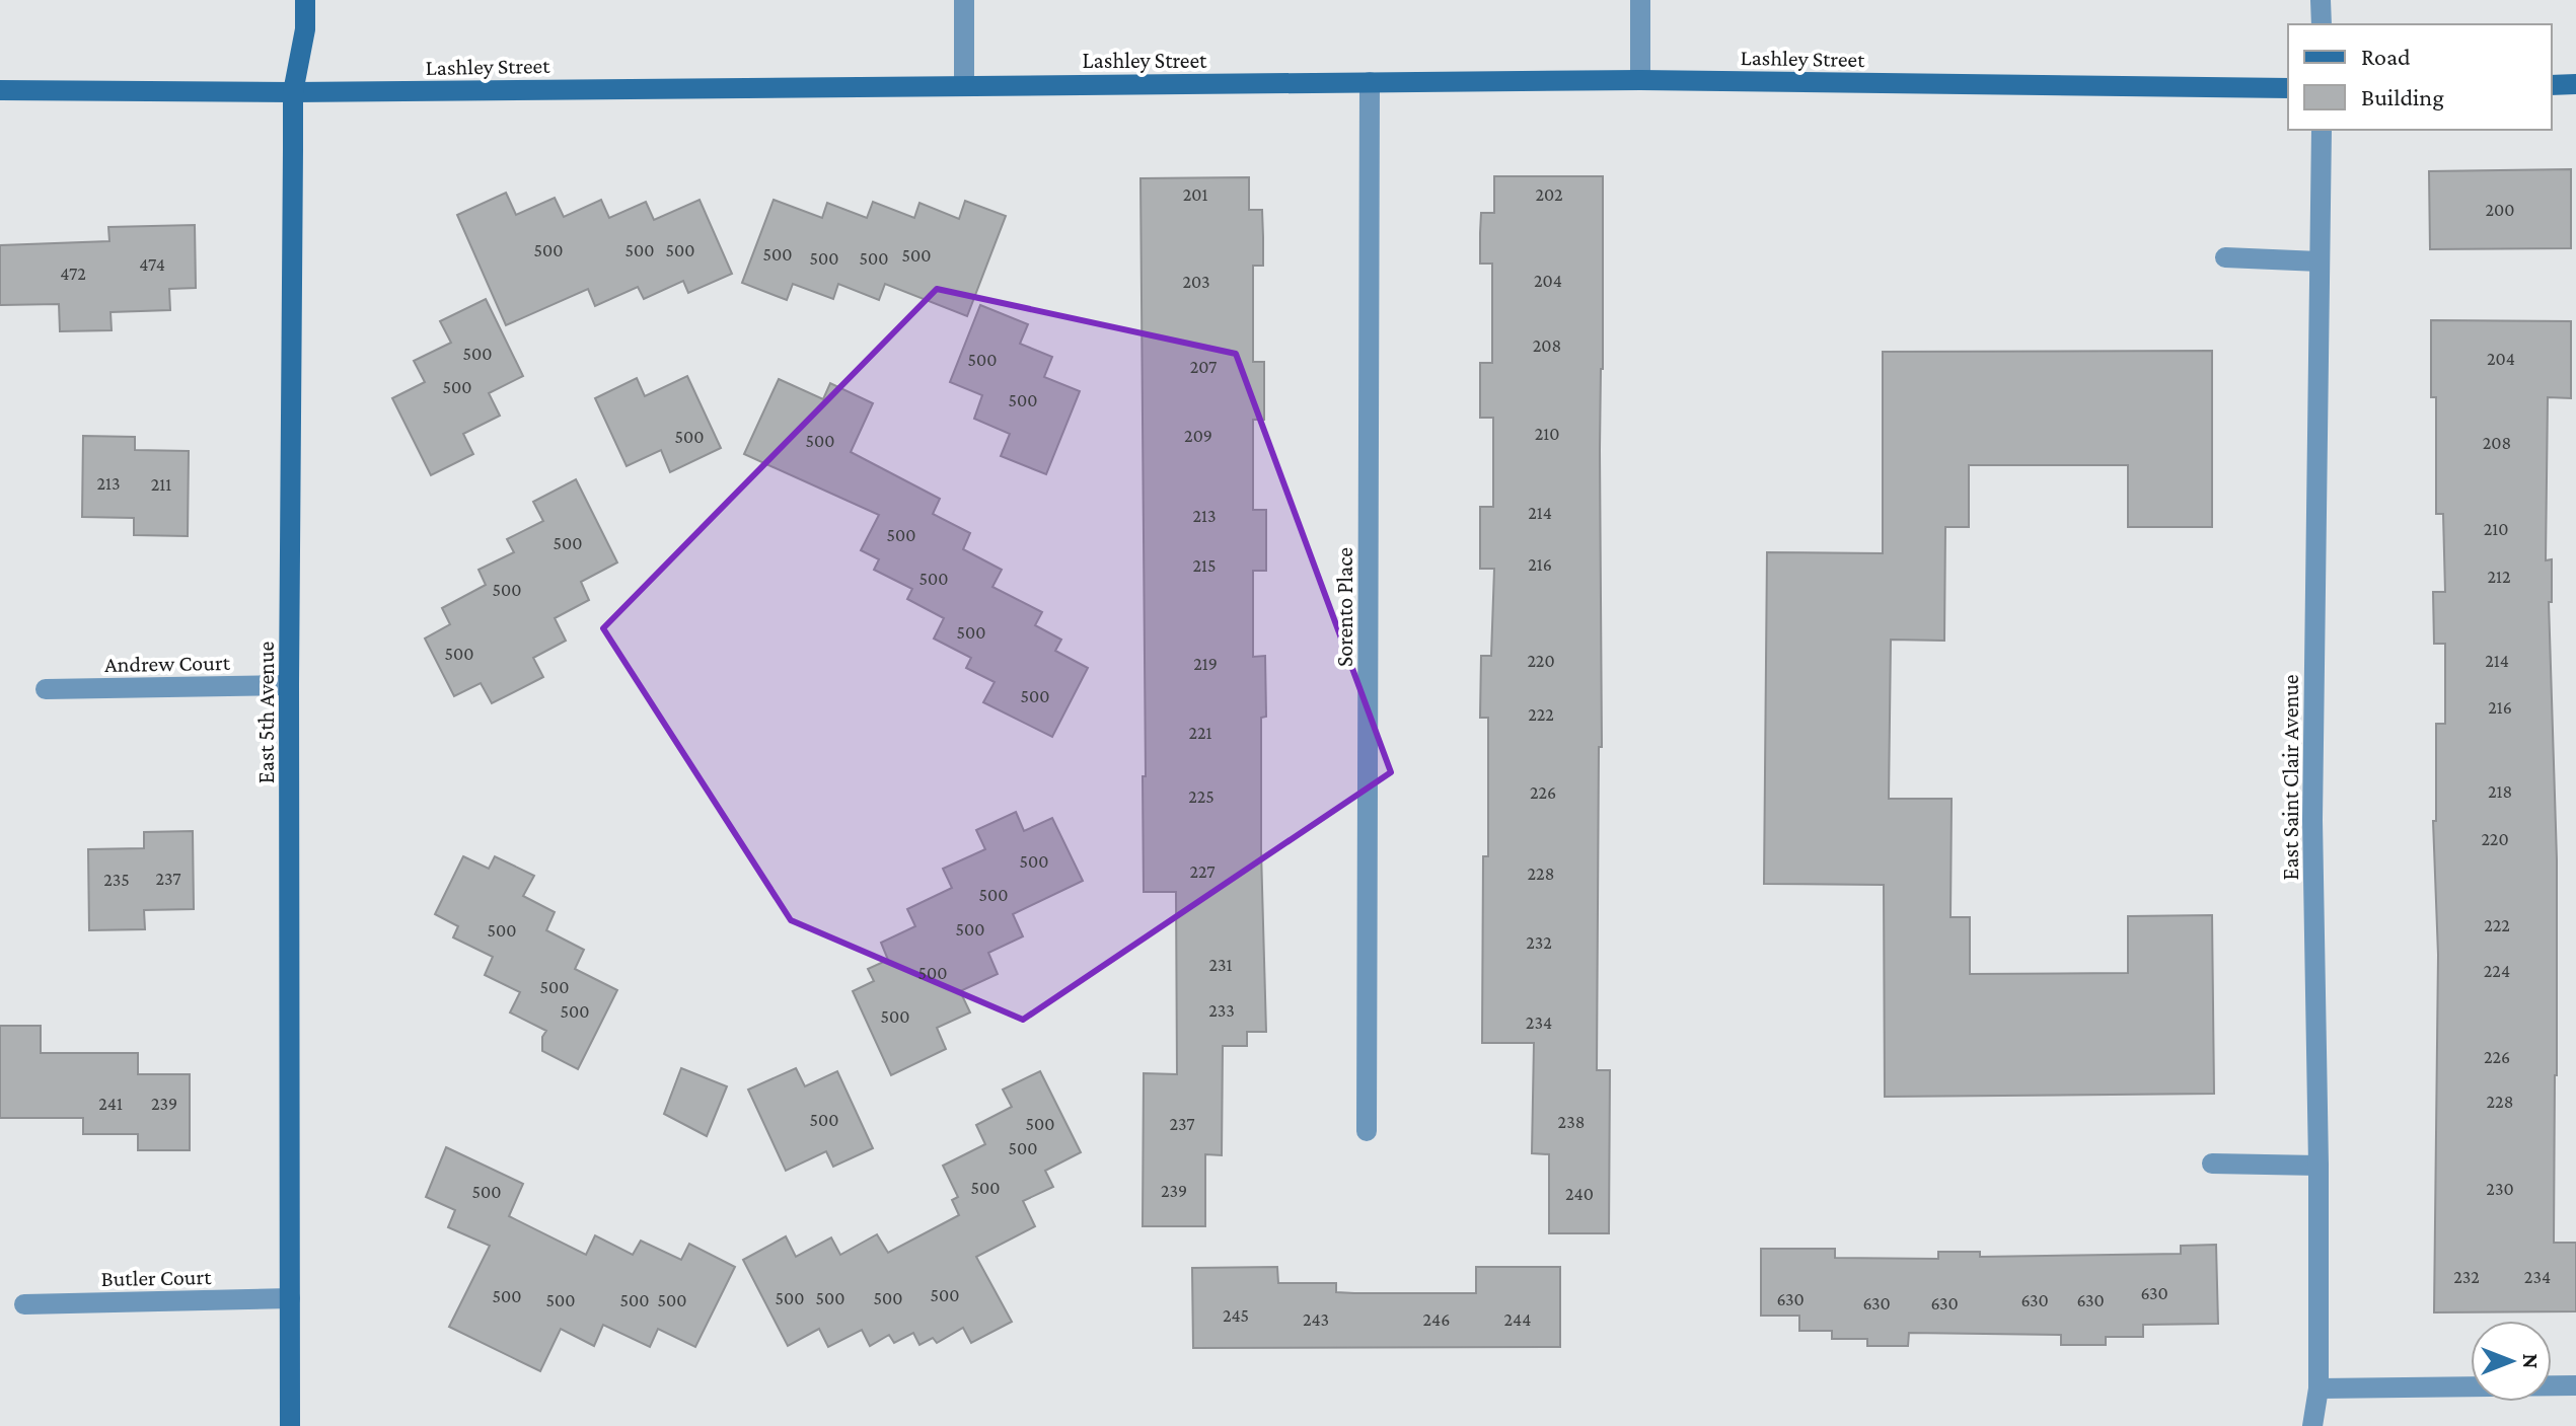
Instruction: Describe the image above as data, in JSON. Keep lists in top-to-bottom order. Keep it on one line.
{"streets":{"main road":["Lashley Street","East 5th Avenue"],"street":["Sorento Place","Andrew Court","East Saint Clair Avenue","Butler Court"]},"crossings":[["Lashley Street","Sorento Place"],["Lashley Street","East 5th Avenue"],["Andrew Court","East 5th Avenue"],["East 5th Avenue","Butler Court"]],"house_numbers":["201","202","200","500","500","500","500","500","500","500","474","472","204","203","208","500","204","500","207","500","500","210","209","500","500","208","213","211","214","213","210","500","500","216","215","212","500","500","500","500","220","214","219","500","216","222","221","218","226","225","220","500","227","228","237","235","500","222","500","500","232","231","224","500","500","233","500","500","234","226","228","241","239","500","238","500","237","500","500","230","239","500","240","232","234","630","500","500","500","500","500","630","500","500","500","630","630","630","630","245","243","246","244"],"legend":["Road","Building"],"north":"right"}
